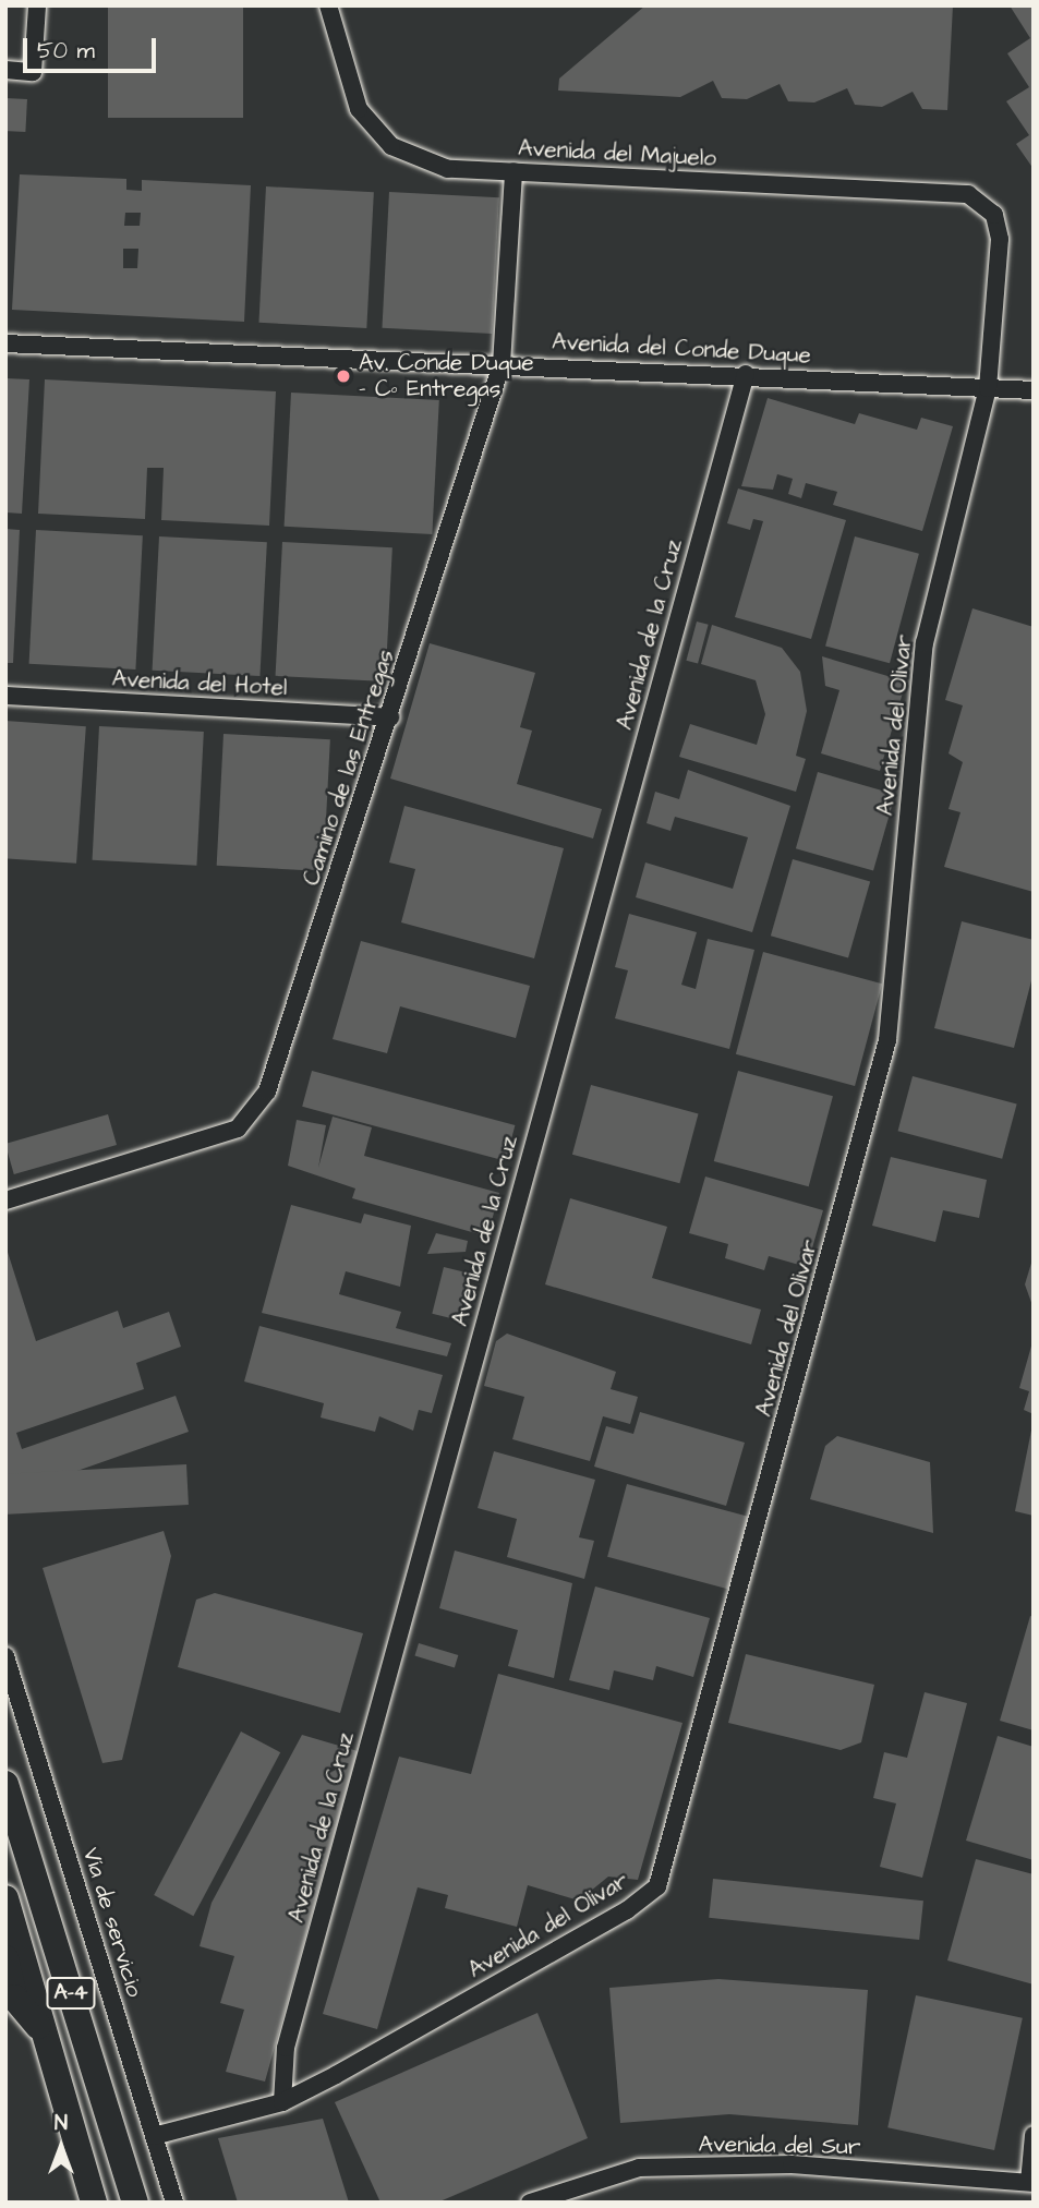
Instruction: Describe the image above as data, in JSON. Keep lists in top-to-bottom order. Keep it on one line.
{"streets":{"highway":["A-4"],"street":["Avenida del Majuelo","Avenida del Conde Duque","Avenida de la Cruz","Avenida del Hotel","Avenida del Olivar","Camino de las Entregas","Vía de servicio","Avenida del Sur"]},"crossings":[["Avenida del Majuelo","Avenida del Olivar"],["Avenida del Majuelo","Camino de las Entregas"],["Avenida del Conde Duque","Avenida de la Cruz"],["Avenida del Conde Duque","Avenida del Olivar"],["Avenida del Conde Duque","Camino de las Entregas"],["Avenida de la Cruz","Avenida del Olivar"],["Avenida del Hotel","Camino de las Entregas"],["Avenida del Olivar","Vía de servicio"]],"places":["Av. Conde Duque - Cº Entregas"],"scale_bar":"50 m","north":"top"}
